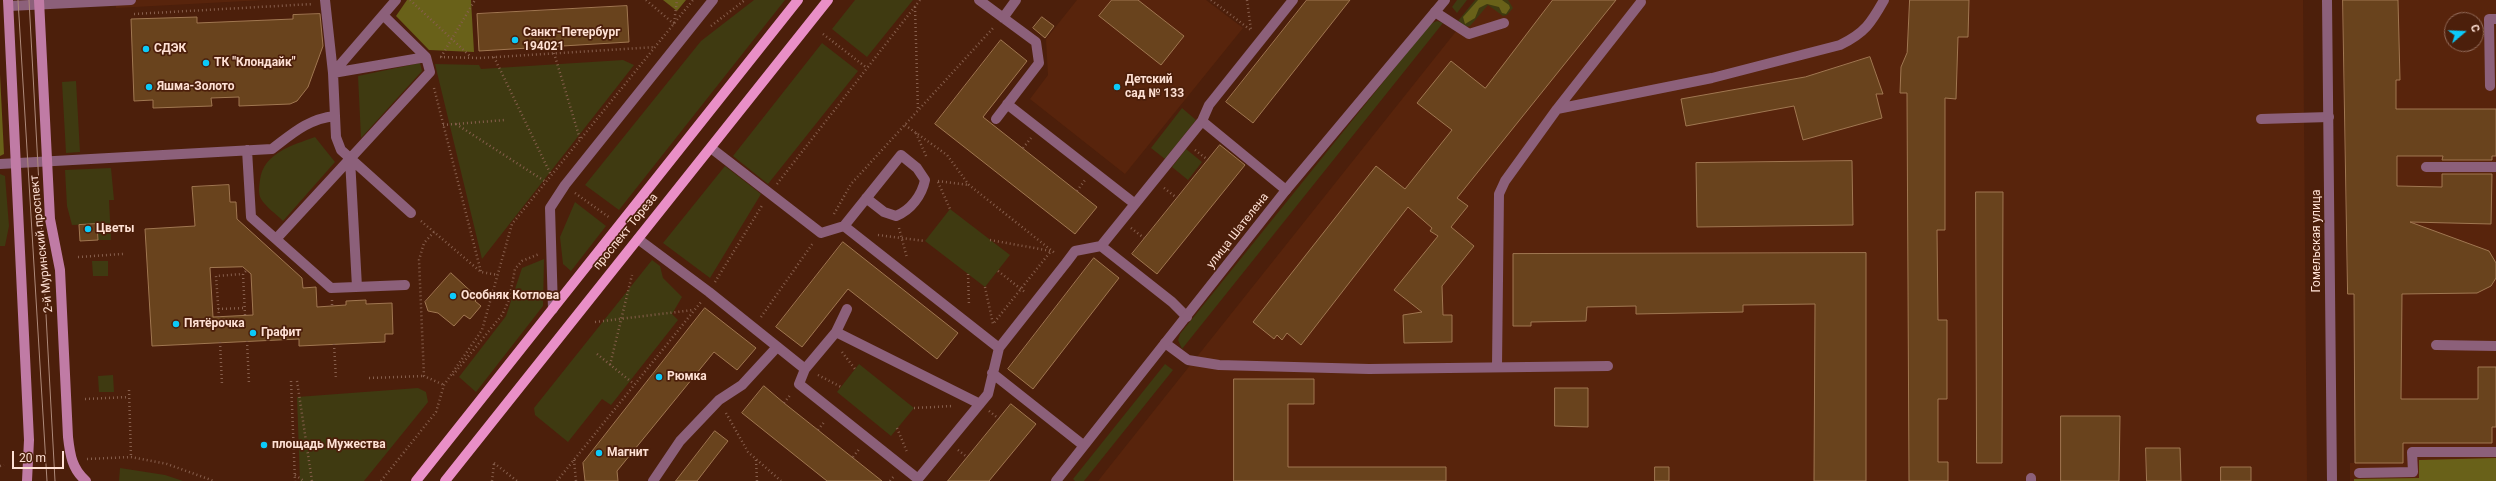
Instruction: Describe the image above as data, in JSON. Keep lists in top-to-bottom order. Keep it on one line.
{"streets":{"main road":["проспект Тореза","2-й Муринский проспект"],"street":["улица Шателена","Гомельская улица"]},"places":["Санкт-Петербург 194021","СДЭК","ТК \"Клондайк\"","Яшма-Золото","Детский сад № 133","Цветы","Особняк Котлова","Пятёрочка","Графит","Рюмка","площадь Мужества","Магнит"],"scale_bar":"20 m","north":"right"}
